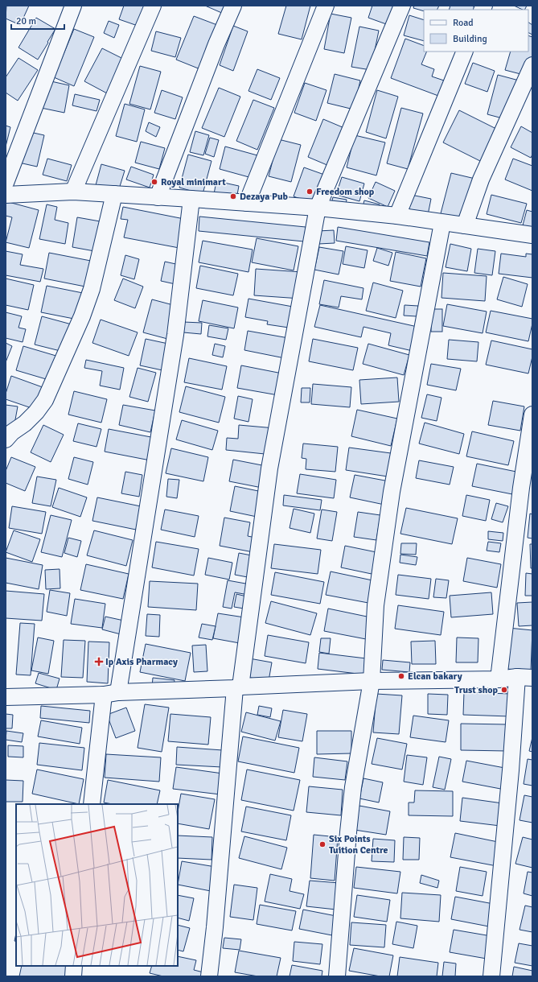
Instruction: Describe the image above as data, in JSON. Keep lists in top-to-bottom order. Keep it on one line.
{"places":{"other":["Royal minimart","Freedom shop","Dezaya Pub","Elcan bakary","Trust shop","Six Points Tuition Centre"],"health":["Ip Axis Pharmacy"]},"legend":["Road","Building"],"scale_bar":"20 m"}
